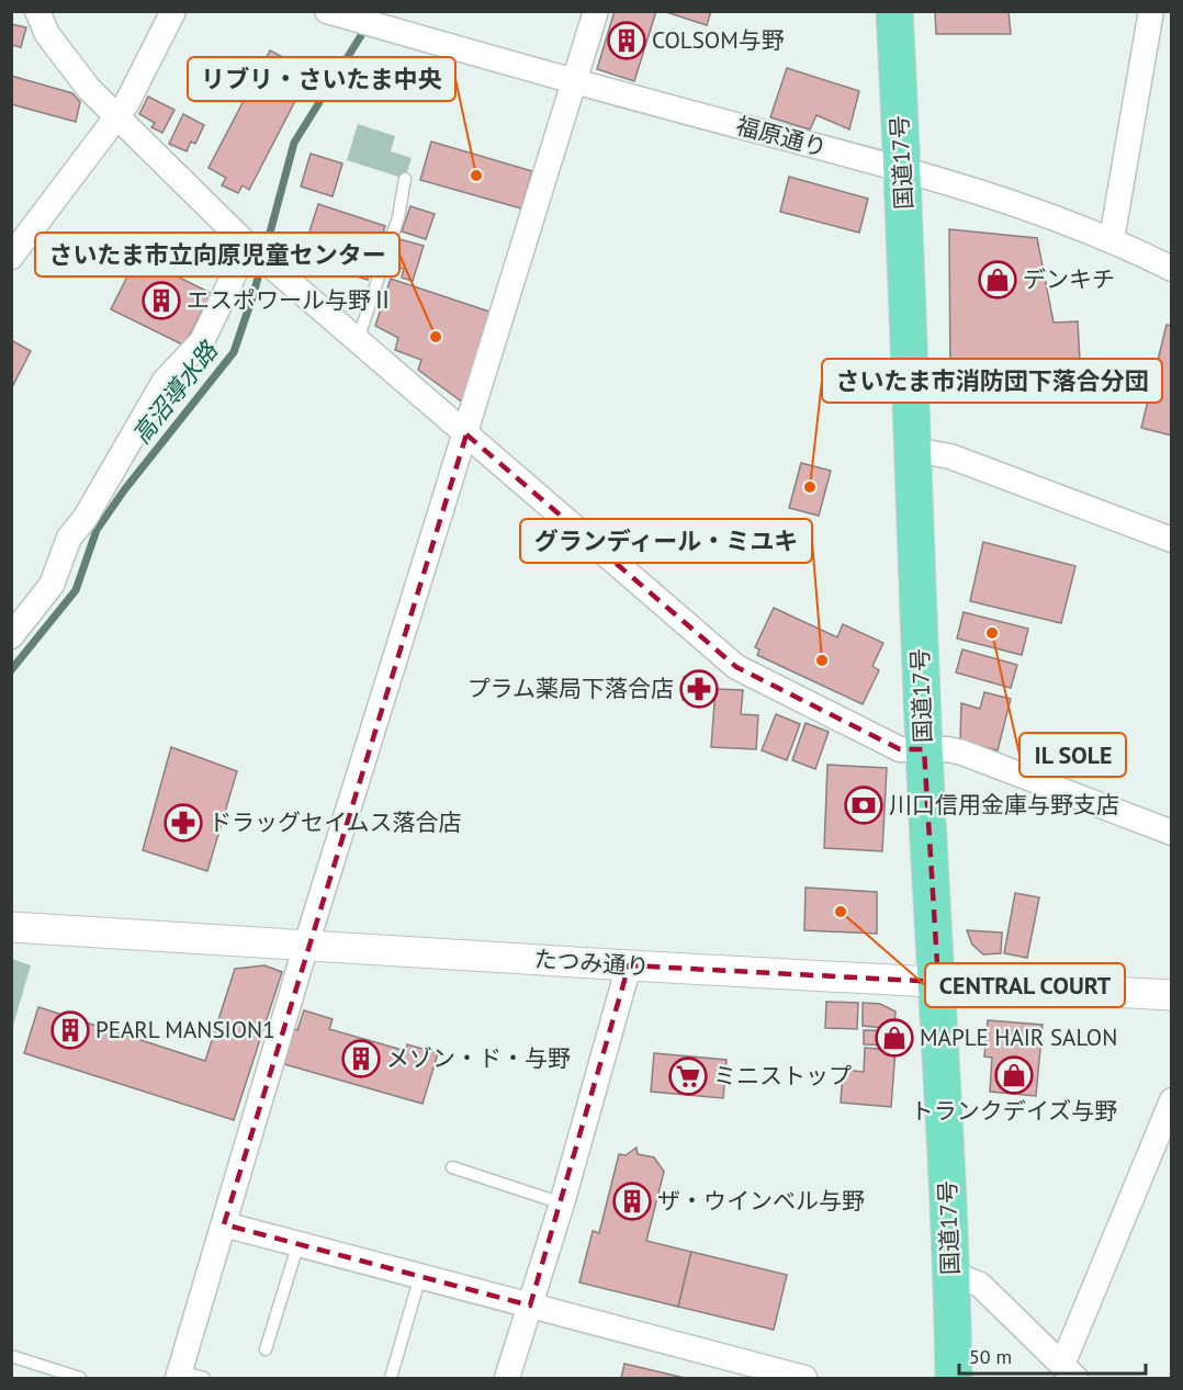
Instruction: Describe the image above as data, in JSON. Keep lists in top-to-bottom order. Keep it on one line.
{"streets":{"highway":["国道17号"],"street":["福原通り","たつみ通り"]},"crossings":[["福原通り","国道17号"],["国道17号","たつみ通り"]],"water":["高沼導水路"],"places":{"building":["COLSOM与野","エスポワール与野Ⅱ","PEARL MANSION1","メゾン・ド・与野","ザ・ウインベル与野"],"other":["リブリ・さいたま中央","さいたま市立向原児童センター","さいたま市消防団下落合分団","IL SOLE","グランディール・ミユキ","CENTRAL COURT"],"shop":["デンキチ","MAPLE HAIR SALON","トランクデイズ与野"],"pharmacy":["プラム薬局下落合店","ドラッグセイムス落合店"],"bank":["川口信用金庫与野支店"],"supermarket":["ミニストップ"]},"scale_bar":"50 m"}
